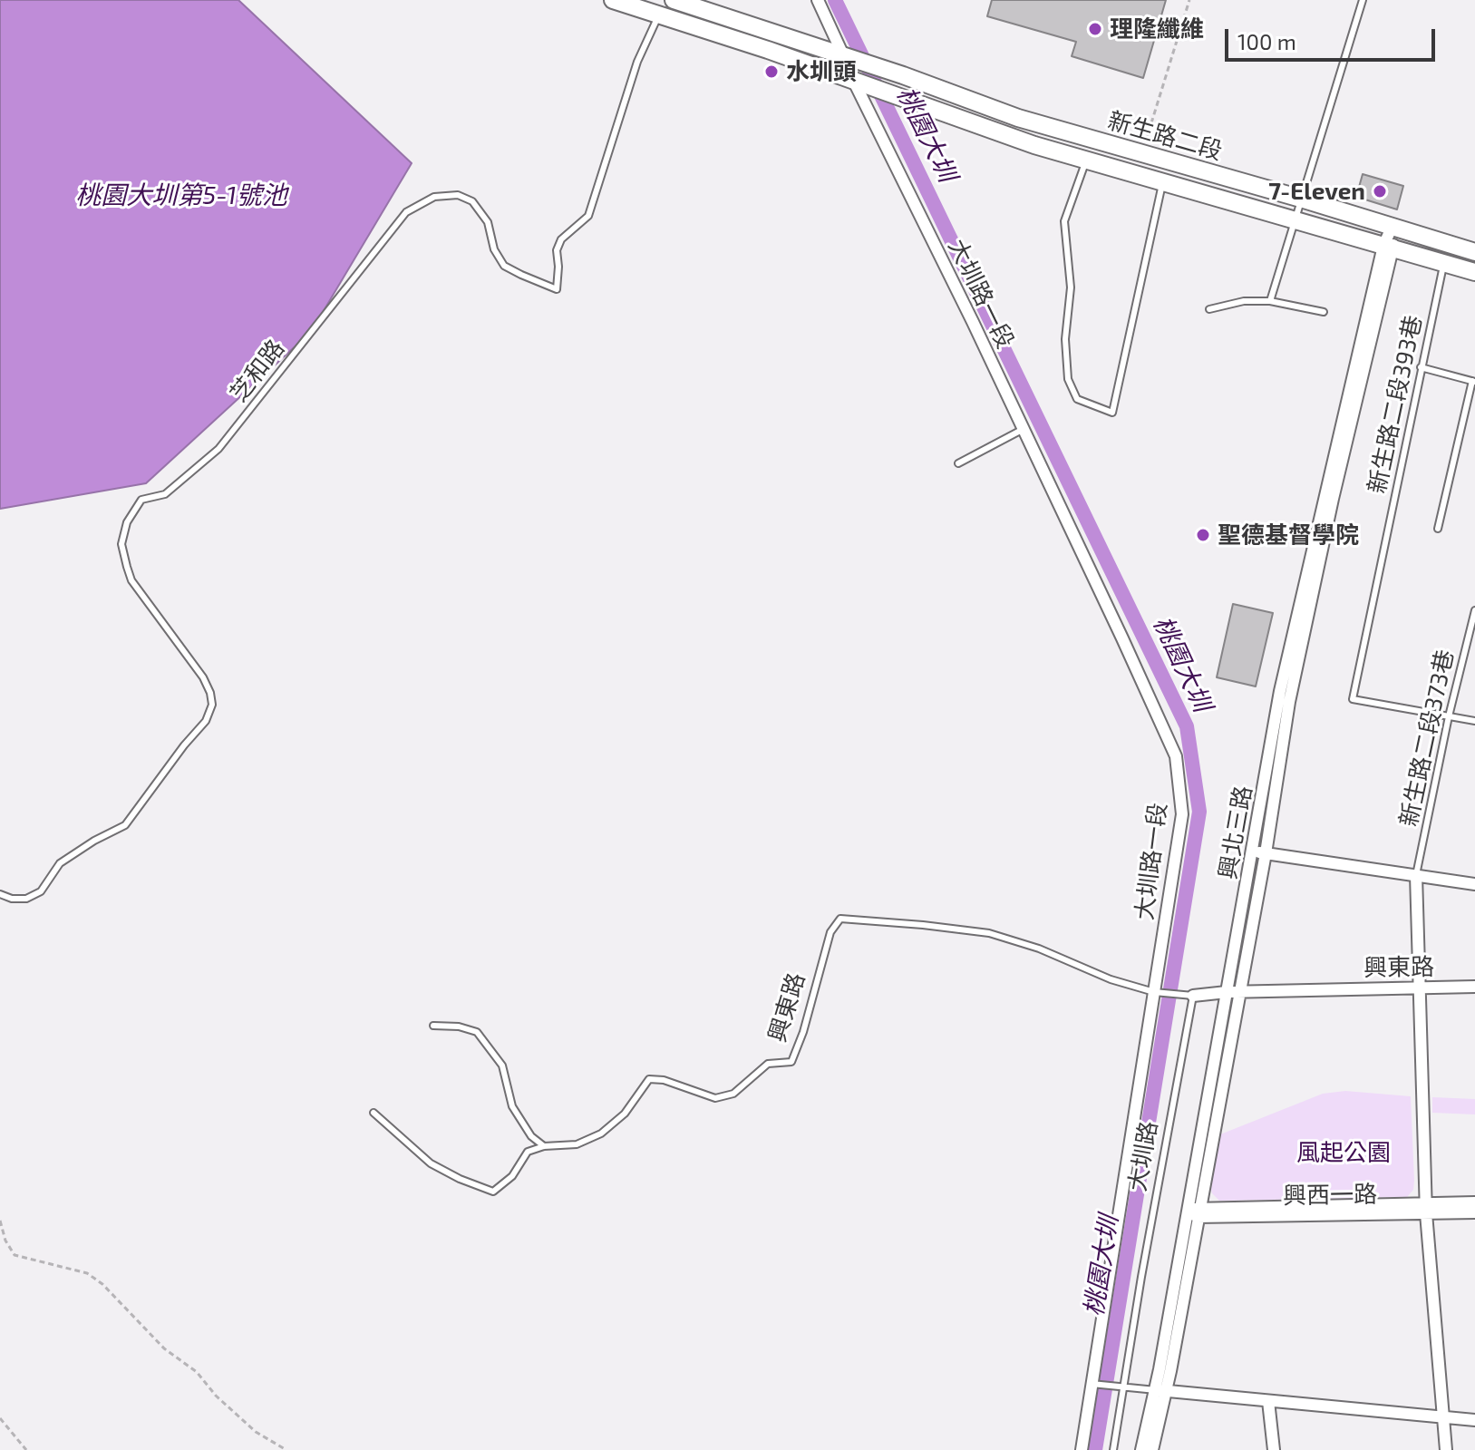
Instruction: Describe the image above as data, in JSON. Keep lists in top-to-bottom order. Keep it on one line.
{"streets":{"main road":["新生路二段"],"street":["大圳路一段","興北三路","興東路","興西一路"],"lane":["芝和路","新生路二段393巷","新生路二段373巷","大圳路"]},"crossings":[["新生路二段","大圳路一段"],["新生路二段","芝和路"],["新生路二段","新生路二段393巷"],["新生路二段","興北三路"],["大圳路一段","興東路"],["新生路二段393巷","新生路二段373巷"],["興北三路","興東路"],["興北三路","興西一路"],["興東路","大圳路"]],"water":["桃園大圳","桃園大圳第5-1號池"],"parks":["風起公園"],"places":["理隆纖維","水圳頭","7-Eleven","聖德基督學院"],"scale_bar":"100 m"}
